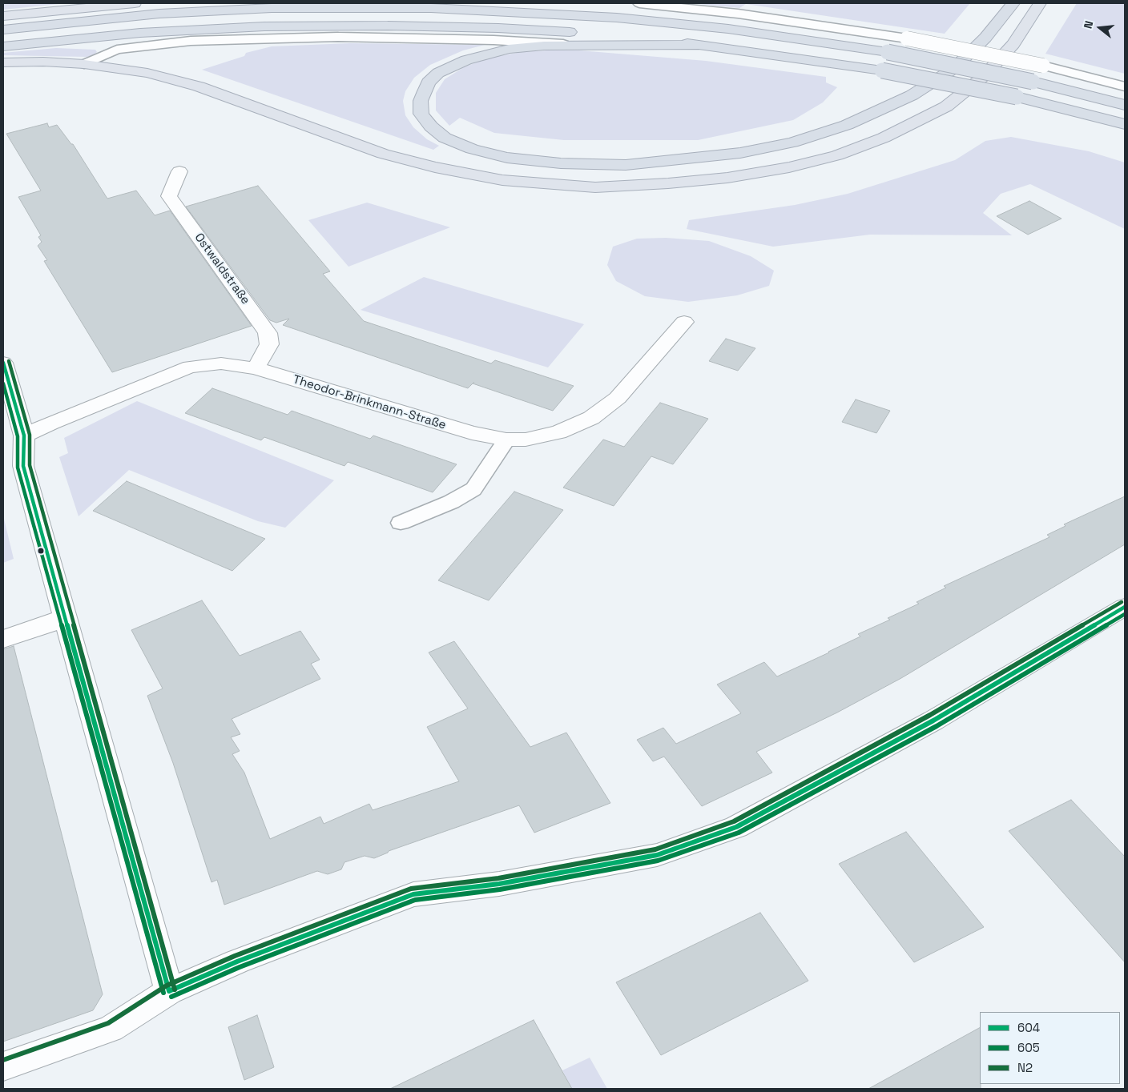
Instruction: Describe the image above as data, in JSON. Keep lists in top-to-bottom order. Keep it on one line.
{"streets":{"street":["Ostwaldstraße","Theodor-Brinkmann-Straße"]},"crossings":[["Ostwaldstraße","Theodor-Brinkmann-Straße"]],"lines":["transit line N2","transit line 604","transit line 605"],"legend":["604","605","N2"],"north":"left"}
